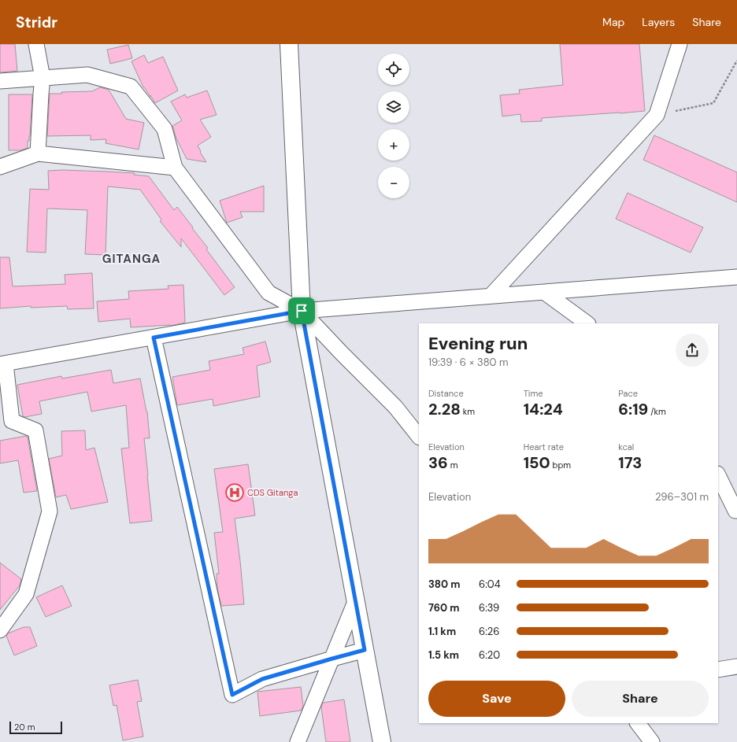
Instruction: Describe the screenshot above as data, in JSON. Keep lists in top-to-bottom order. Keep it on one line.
{"districts":["GITANGA"],"places":{"hospital":["CDS Gitanga"]},"scale_bar":"20 m","page":{"header":"Stridr","nav":["Map","Layers","Share"],"map_buttons":["+","−"],"heading":["Evening run","19:39 · 6 × 380 m"],"stats":[["Distance","2.28 km"],["Time","14:24"],["Pace","6:19 /km"],["Elevation","36 m"],["Heart rate","150 bpm"],["kcal","173"]],"chart":["Elevation","296–301 m"],"list":[{"name":"380 m","note":"6:04"},{"name":"760 m","note":"6:39"},{"name":"1.1 km","note":"6:26"},{"name":"1.5 km","note":"6:20"}],"buttons":["Save","Share"],"scale":"20 m"}}
